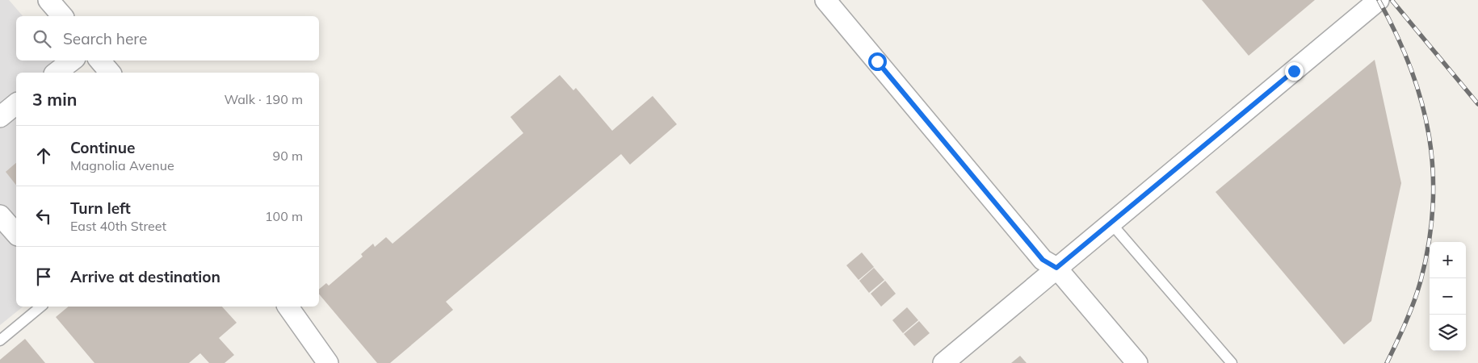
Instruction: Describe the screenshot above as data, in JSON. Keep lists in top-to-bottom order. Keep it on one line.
{"page":{"search":"Search here","heading":["3 min","Walk · 190 m"],"list":[["Continue","Magnolia Avenue","90 m"],["Turn left","East 40th Street","100 m"],"Arrive at destination"],"map_buttons":["+","−"]}}
